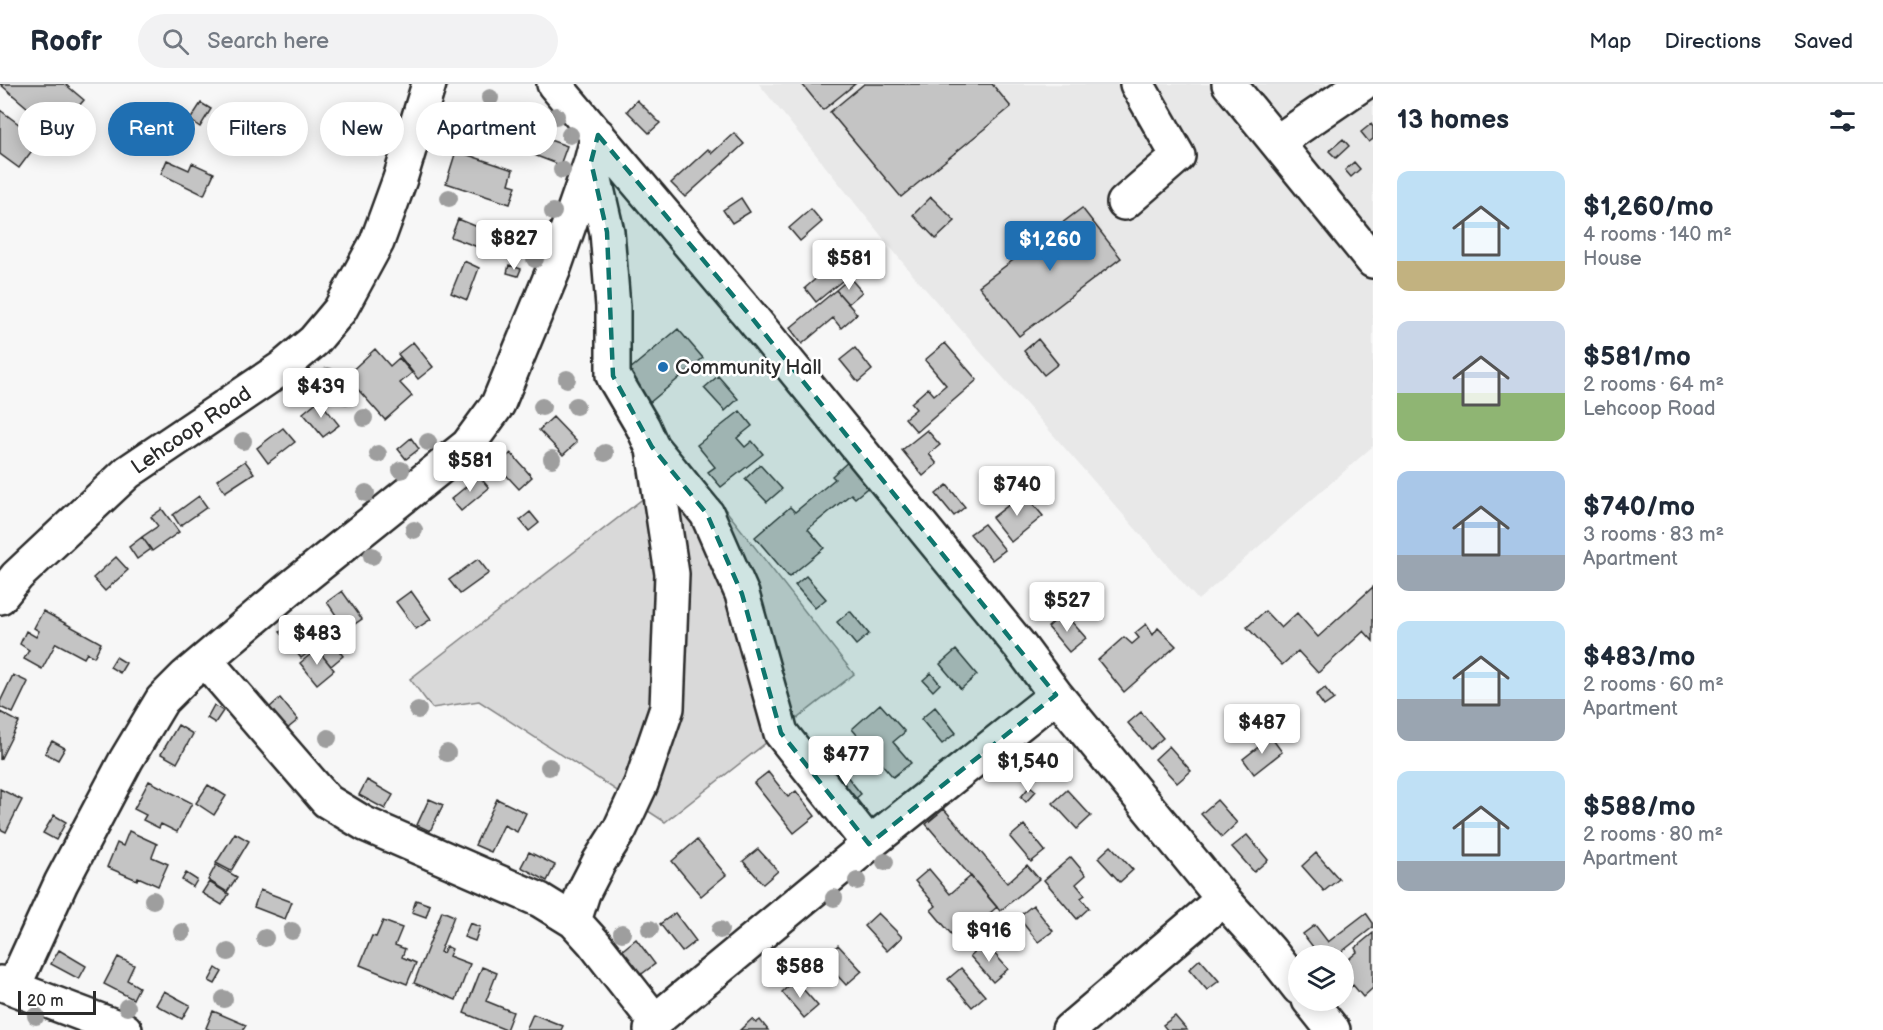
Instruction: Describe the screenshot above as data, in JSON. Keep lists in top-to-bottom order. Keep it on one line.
{"streets":{"street":["Lehcoop Road"]},"places":["Community Hall"],"scale_bar":"20 m","page":{"header":"Roofr","search":"Search here","nav":["Map","Directions","Saved"],"heading":"13 homes","chip":["Buy","Rent","Filters","New","Apartment"],"list":[{"name":"$1,260/mo","note":"4 rooms · 140 m² · House"},{"name":"$581/mo","note":"2 rooms · 64 m² · Lehcoop Road"},{"name":"$740/mo","note":"3 rooms · 83 m² · Apartment"},{"name":"$483/mo","note":"2 rooms · 60 m² · Apartment"},{"name":"$588/mo","note":"2 rooms · 80 m² · Apartment"}],"price":["$827","$1,260","$581","$439","$581","$740","$527","$483","$487","$477","$1,540","$916","$588"],"scale":"20 m"}}
